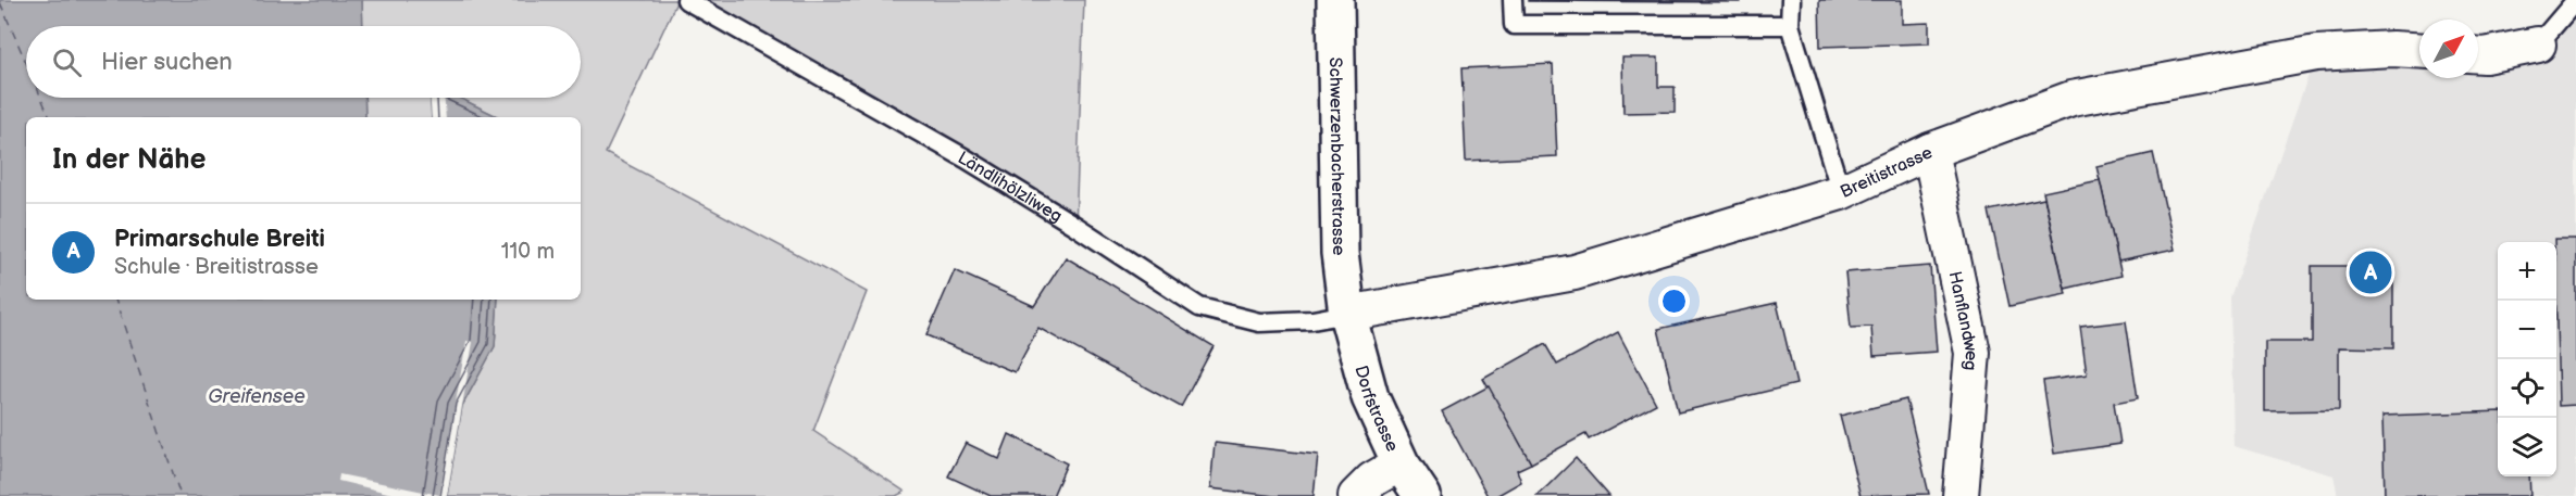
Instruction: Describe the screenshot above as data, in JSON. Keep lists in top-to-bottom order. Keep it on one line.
{"streets":{"street":["Schwerzenbacherstrasse","Breitistrasse","Hanflandweg","Dorfstrasse"],"lane":["Ländlihölzliweg"]},"crossings":[["Schwerzenbacherstrasse","Breitistrasse"],["Schwerzenbacherstrasse","Ländlihölzliweg"],["Schwerzenbacherstrasse","Dorfstrasse"],["Breitistrasse","Ländlihölzliweg"],["Breitistrasse","Hanflandweg"],["Breitistrasse","Dorfstrasse"],["Ländlihölzliweg","Dorfstrasse"]],"water":["Greifensee"],"north":"top right","page":{"search":"Hier suchen","heading":"In der Nähe","list":[{"mark":"A","name":"Primarschule Breiti","note":"Schule · Breitistrasse","value":"110 m"}],"map_buttons":["+","−"],"pins":"A"}}
